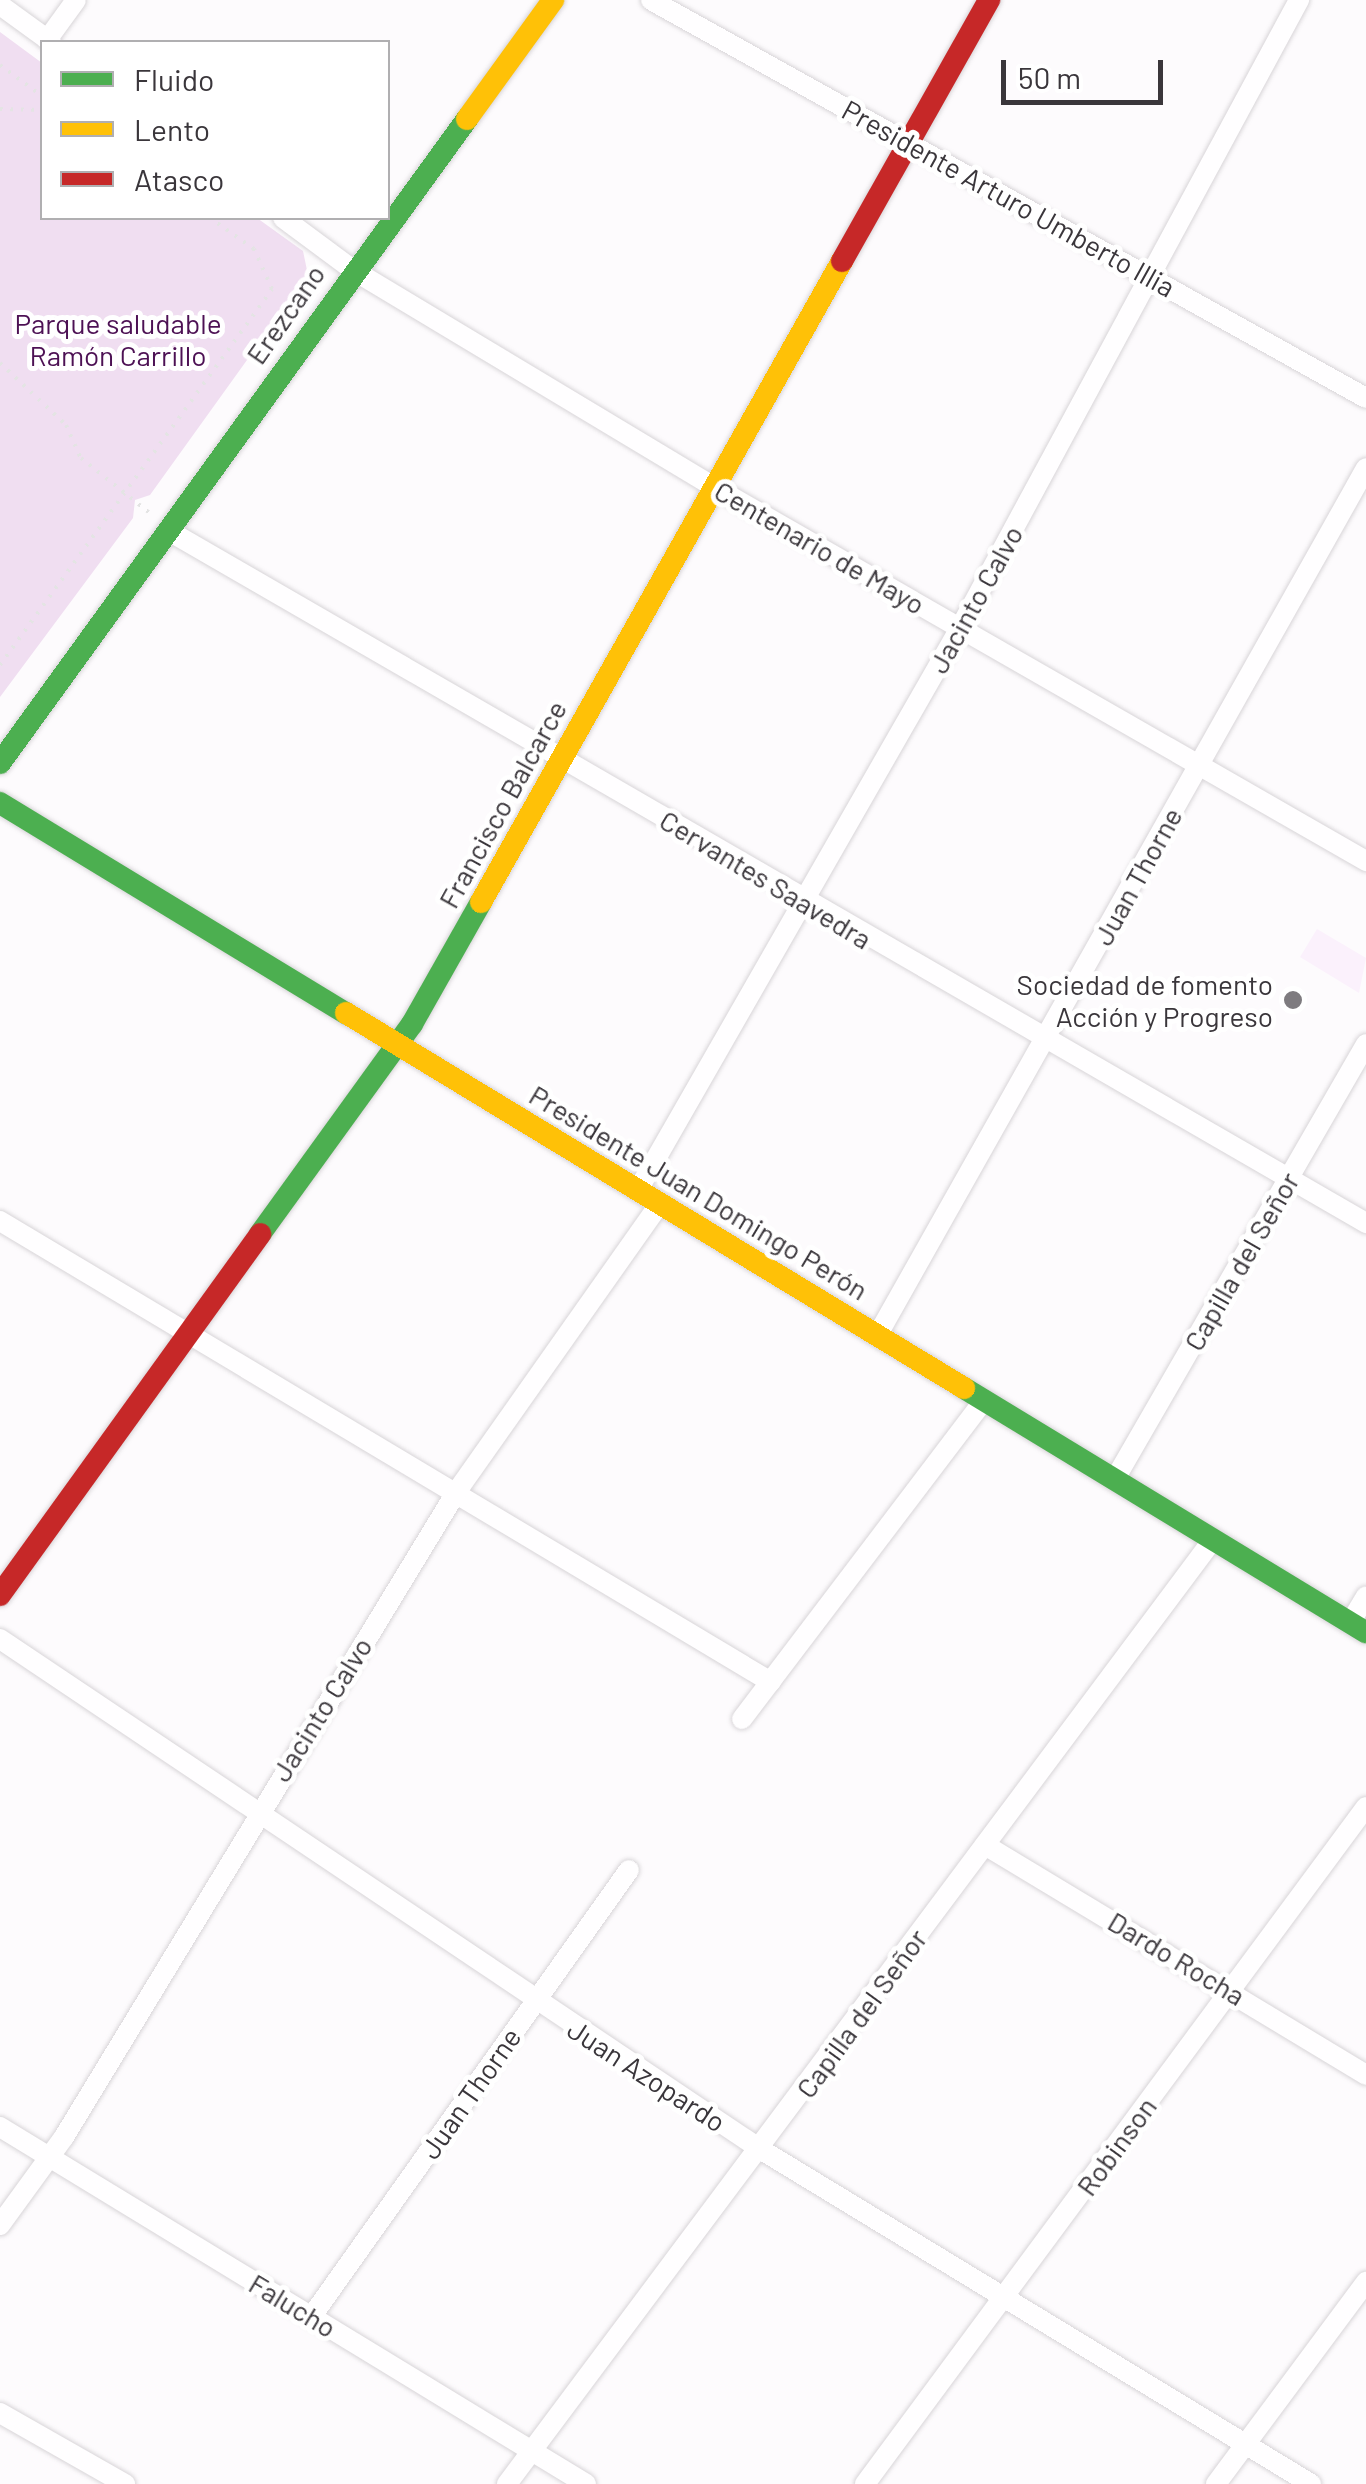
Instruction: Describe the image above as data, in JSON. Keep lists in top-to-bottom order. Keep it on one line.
{"streets":{"street":["Presidente Arturo Umberto Illia","Erezcano","Centenario de Mayo","Jacinto Calvo","Francisco Balcarce","Juan Thorne","Cervantes Saavedra","Presidente Juan Domingo Perón","Capilla del Señor","Dardo Rocha","Juan Azopardo","Robinson","Falucho"]},"crossings":[["Presidente Arturo Umberto Illia","Jacinto Calvo"],["Presidente Arturo Umberto Illia","Francisco Balcarce"],["Erezcano","Centenario de Mayo"],["Erezcano","Cervantes Saavedra"],["Centenario de Mayo","Jacinto Calvo"],["Centenario de Mayo","Francisco Balcarce"],["Centenario de Mayo","Juan Thorne"],["Jacinto Calvo","Cervantes Saavedra"],["Jacinto Calvo","Presidente Juan Domingo Perón"],["Jacinto Calvo","Juan Azopardo"],["Jacinto Calvo","Falucho"],["Francisco Balcarce","Cervantes Saavedra"],["Francisco Balcarce","Presidente Juan Domingo Perón"],["Juan Thorne","Cervantes Saavedra"],["Juan Thorne","Presidente Juan Domingo Perón"],["Juan Thorne","Juan Azopardo"],["Juan Thorne","Falucho"],["Cervantes Saavedra","Capilla del Señor"],["Presidente Juan Domingo Perón","Capilla del Señor"],["Capilla del Señor","Dardo Rocha"],["Capilla del Señor","Juan Azopardo"],["Capilla del Señor","Falucho"],["Dardo Rocha","Robinson"],["Juan Azopardo","Robinson"]],"parks":["Parque saludable Ramón Carrillo"],"places":["Sociedad de fomento Acción y Progreso"],"legend":["Fluido","Lento","Atasco"],"scale_bar":"50 m"}
